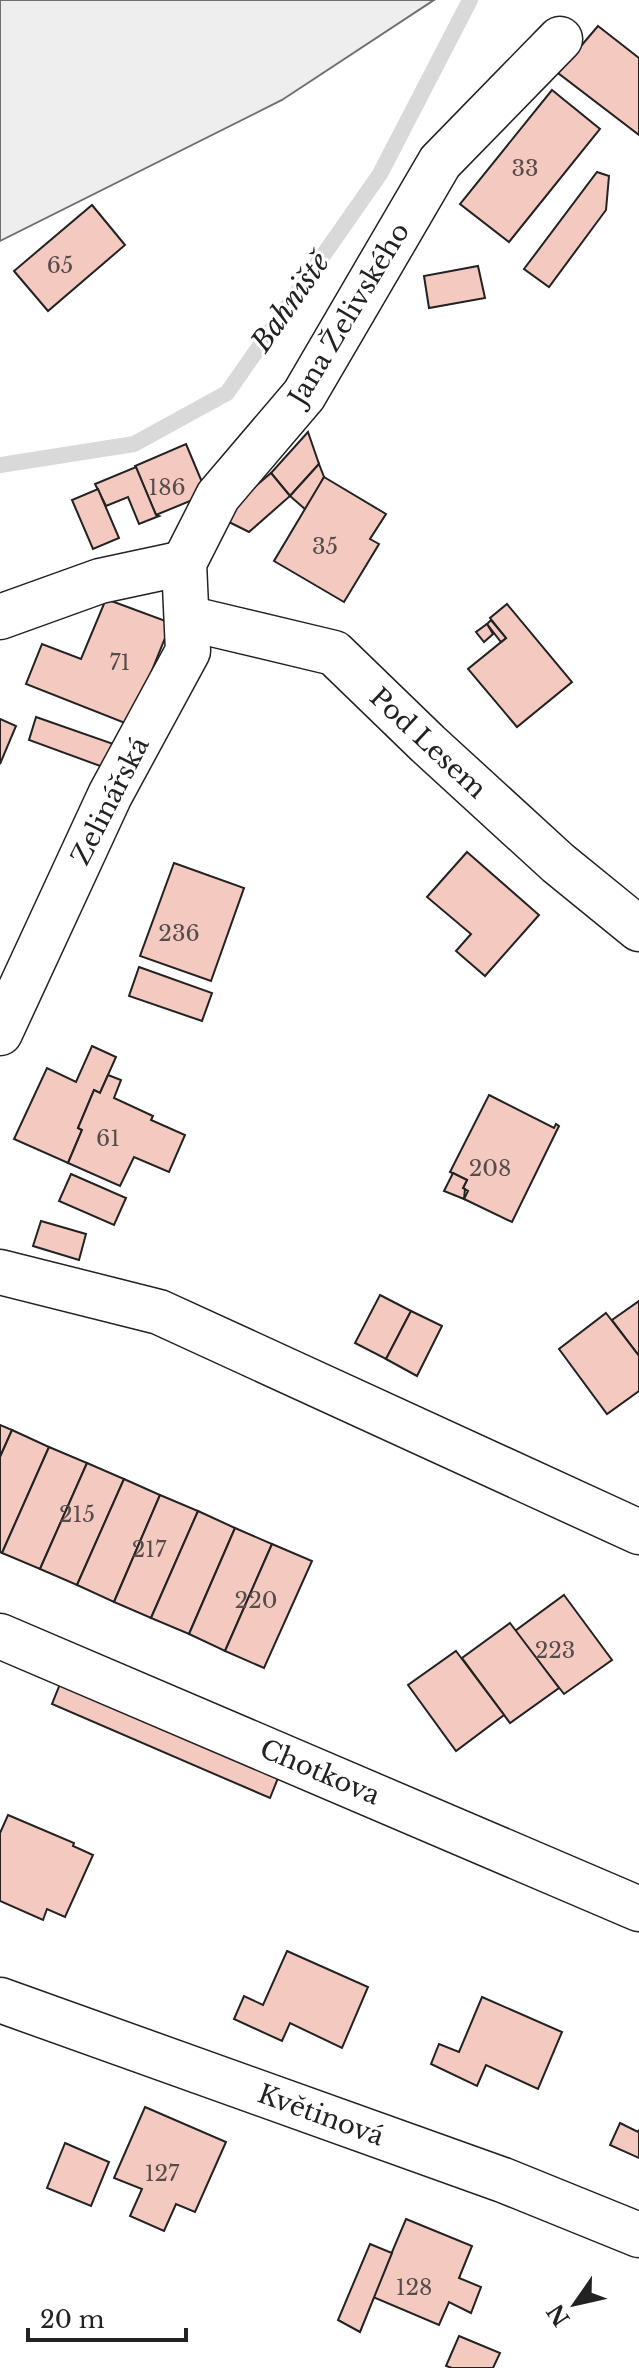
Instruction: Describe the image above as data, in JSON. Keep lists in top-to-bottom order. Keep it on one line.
{"streets":{"street":["Jana Želivského","Pod Lesem","Zelinářská","Chotkova","Květinová"]},"crossings":[["Jana Želivského","Zelinářská"],["Pod Lesem","Zelinářská"]],"water":["Bahniště"],"house_numbers":["33","65","186","35","71","236","61","208","215","217","220","223","127","128"],"scale_bar":"20 m","north":"bottom left"}
